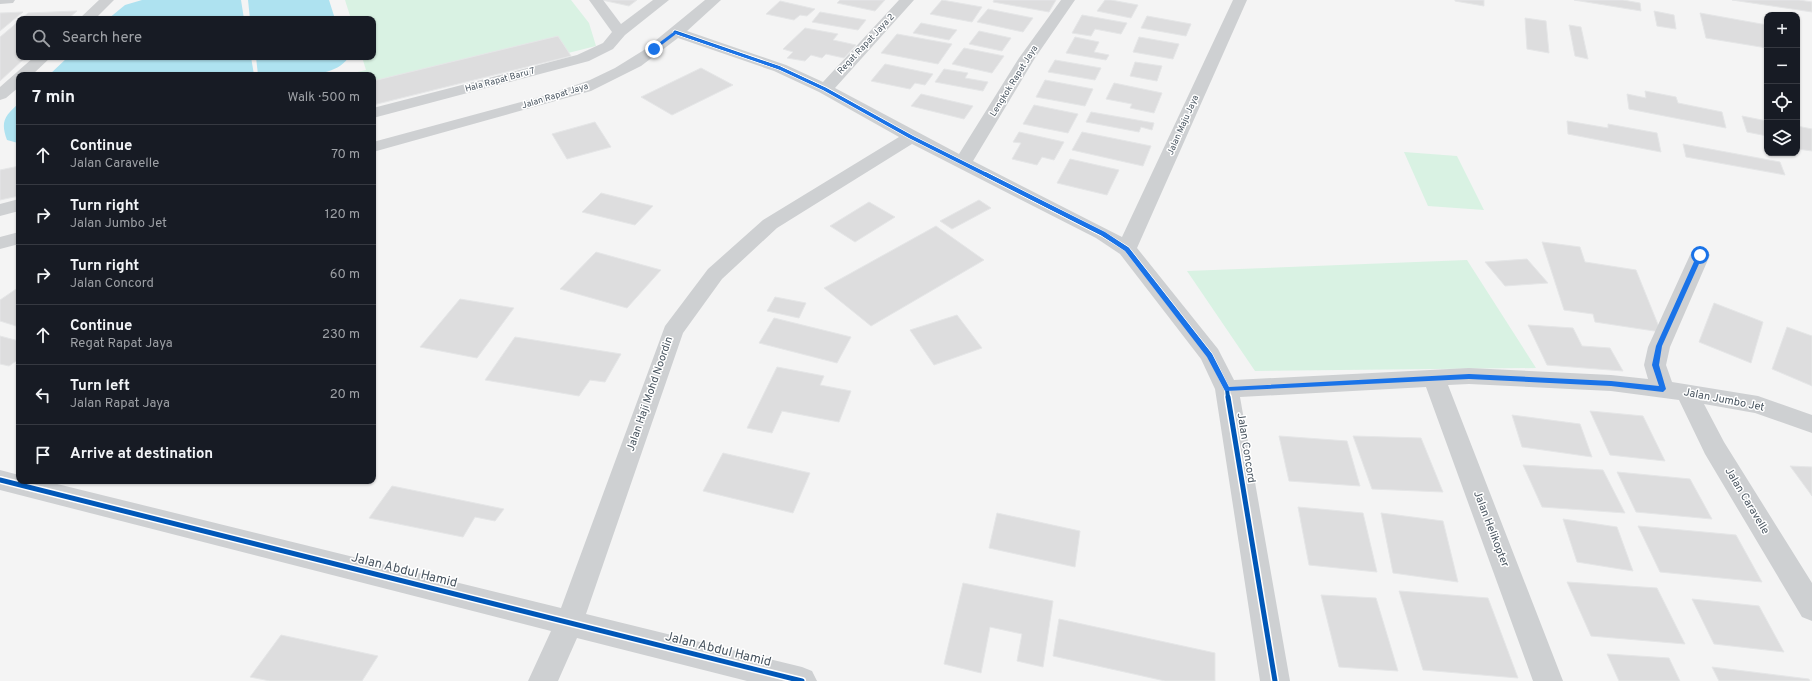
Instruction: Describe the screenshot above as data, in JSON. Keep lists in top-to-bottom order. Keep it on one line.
{"streets":{"street":["Regat Rapat Jaya 2","Hala Rapat Baru 7","Lengkok Rapat Jaya","Jalan Rapat Jaya","Jalan Maju Jaya","Jalan Haji Mohd Noordin","Jalan Jumbo Jet","Jalan Concord","Jalan Caravelle","Jalan Helikopter","Jalan Abdul Hamid"]},"crossings":[["Regat Rapat Jaya 2","Jalan Concord"],["Lengkok Rapat Jaya","Jalan Concord"],["Jalan Rapat Jaya","Jalan Concord"],["Jalan Maju Jaya","Jalan Concord"],["Jalan Haji Mohd Noordin","Jalan Concord"],["Jalan Haji Mohd Noordin","Jalan Abdul Hamid"],["Jalan Jumbo Jet","Jalan Concord"],["Jalan Jumbo Jet","Jalan Caravelle"],["Jalan Jumbo Jet","Jalan Helikopter"]],"page":{"map_buttons":["+","−"],"search":"Search here","heading":["7 min","Walk · 500 m"],"list":[["Continue","Jalan Caravelle","70 m"],["Turn right","Jalan Jumbo Jet","120 m"],["Turn right","Jalan Concord","60 m"],["Continue","Regat Rapat Jaya","230 m"],["Turn left","Jalan Rapat Jaya","20 m"],"Arrive at destination"]}}
